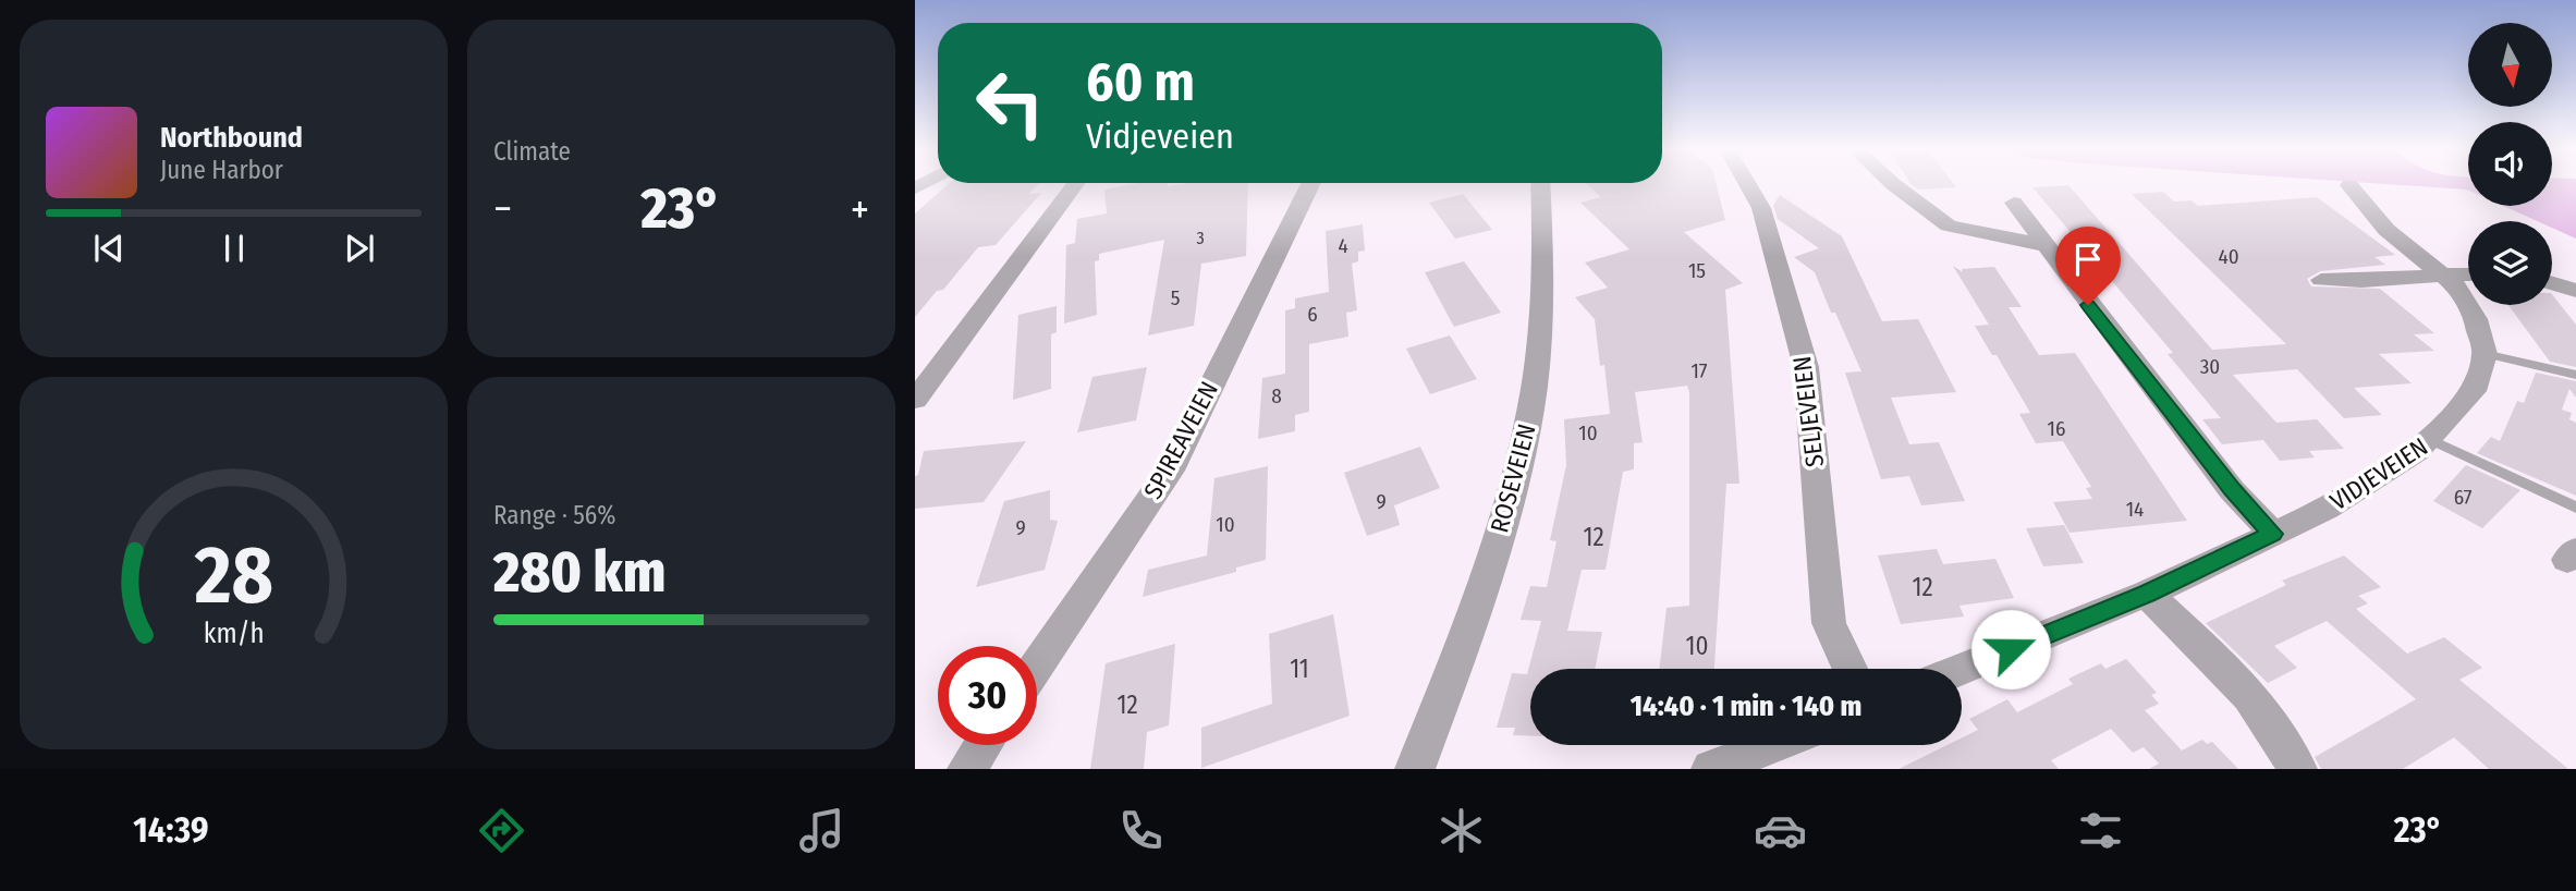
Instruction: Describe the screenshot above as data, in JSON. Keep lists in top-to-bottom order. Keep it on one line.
{"streets":{"street":["SELJEVEIEN","SPIREAVEIEN","VIDJEVEIEN","ROSEVEIEN"]},"house_numbers":["3","4","40","15","5","6","30","17","8","16","10","67","9","14","10","9","12","12","10","11","12"],"north":"bottom","page":{"tile":["Climate",["Range · 56%","280 km"]],"turn":["60 m","Vidjeveien"],"song":["Northbound","June Harbor"],"heat":["−","23°","+"],"limit":"30","trip":"14:40 · 1 min · 140 m","tabs":["14:39","23°"],"gauge":["28","km/h"]}}
